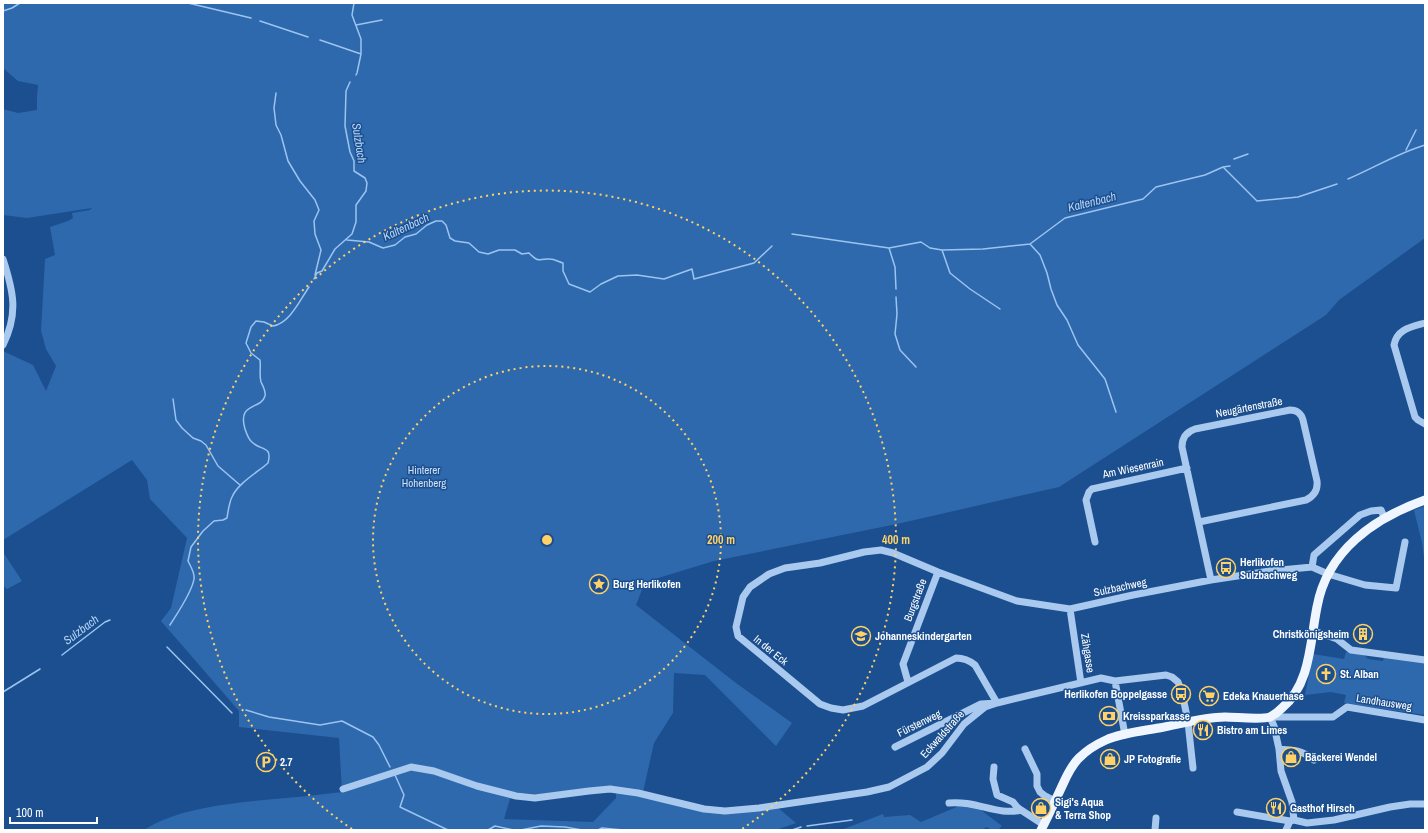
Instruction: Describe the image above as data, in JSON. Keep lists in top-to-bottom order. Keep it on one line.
{"streets":{"street":["Neugärtenstraße","Am Wiesenrain","Sulzbachweg","Burgstraße","In der Eck","Zähgasse","Landhausweg","Fürstenweg","Eckwaldstraße"]},"crossings":[["Neugärtenstraße","Am Wiesenrain"],["Neugärtenstraße","Sulzbachweg"],["Sulzbachweg","Burgstraße"],["Sulzbachweg","In der Eck"],["Sulzbachweg","Zähgasse"],["Burgstraße","In der Eck"],["In der Eck","Fürstenweg"],["In der Eck","Eckwaldstraße"],["Zähgasse","Eckwaldstraße"],["Fürstenweg","Eckwaldstraße"]],"water":["Sulzbach","Kaltenbach"],"parks":["Hinterer Hohenberg"],"places":{"bus stop":["Herlikofen Sulzbachweg","Herlikofen Boppelgasse"],"place":["Burg Herlikofen"],"building":["Christkönigsheim"],"school or university":["Johanneskindergarten"],"church":["St. Alban"],"supermarket":["Edeka Knauerhase"],"bank":["Kreissparkasse"],"restaurant":["Bistro am Limes","Gasthof Hirsch"],"shop":["Bäckerei Wendel","JP Fotografie","Sigi's Aqua & Terra Shop"],"parking":["2.7"]},"scale_bar":"100 m","rings":["200 m","400 m"]}
